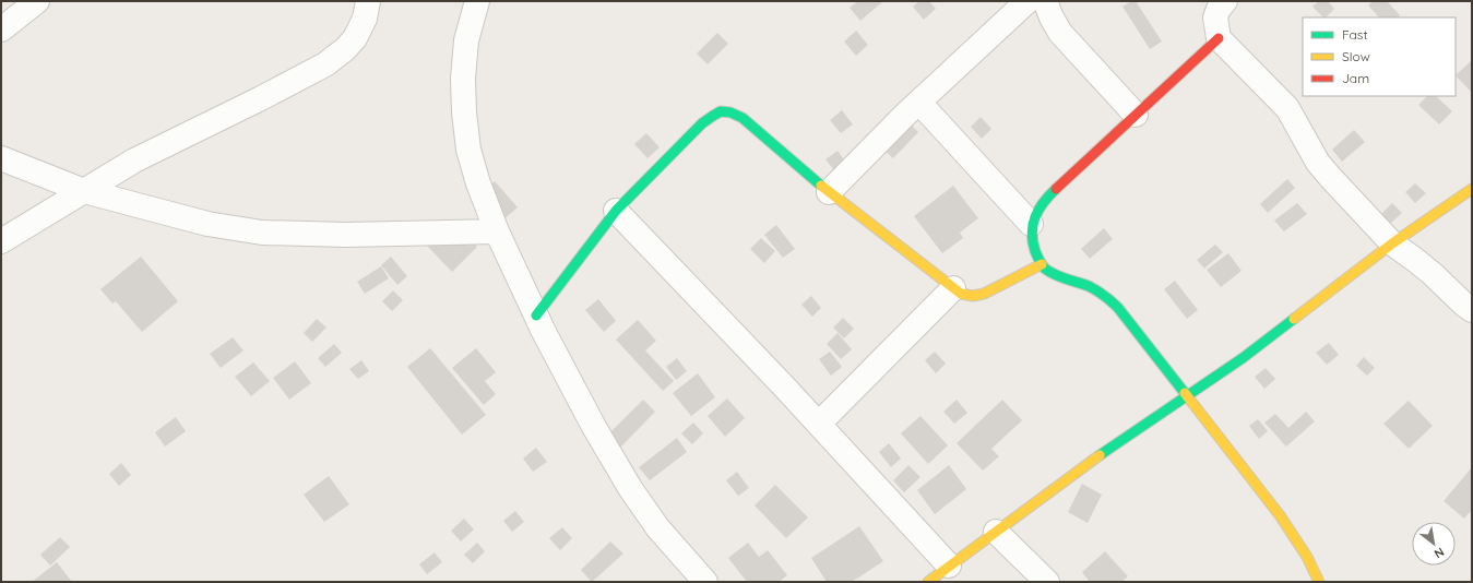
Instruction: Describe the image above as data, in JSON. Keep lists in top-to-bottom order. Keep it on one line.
{"legend":["Fast","Slow","Jam"],"north":"bottom right"}
